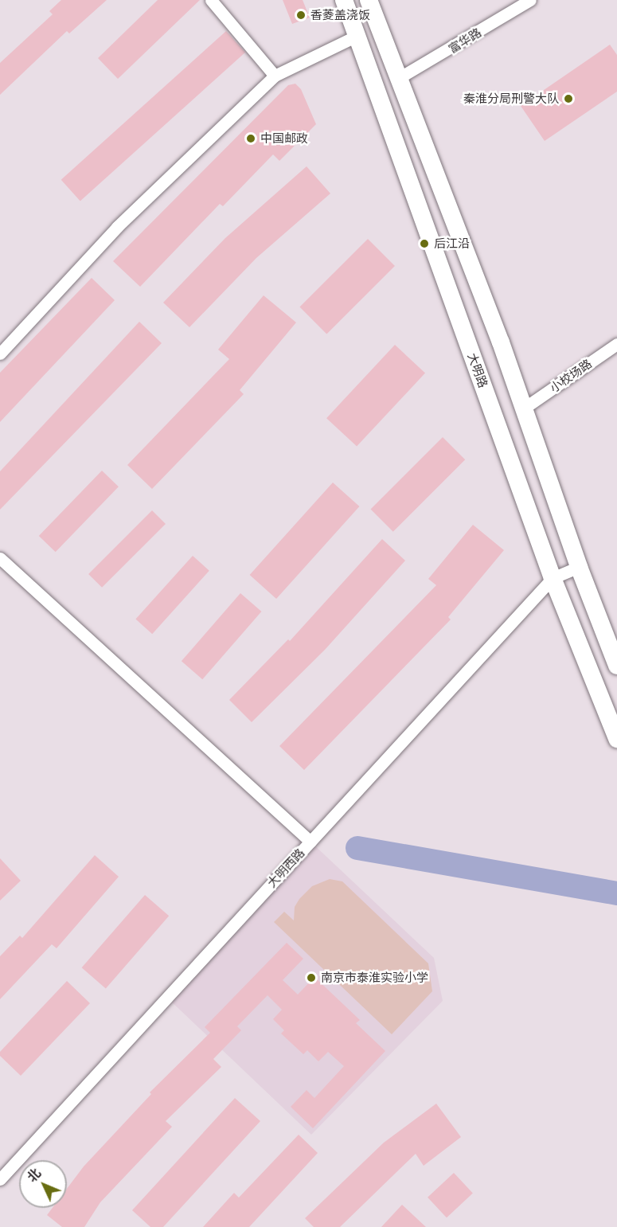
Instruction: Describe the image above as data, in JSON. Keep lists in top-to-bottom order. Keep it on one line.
{"streets":{"main road":["大明路"],"street":["富华路","小校场路","大明西路"]},"crossings":[["大明路","大明西路"]],"places":["香菱盖浇饭","秦淮分局刑警大队","中国邮政","后江沿","南京市泰淮实验小学"],"north":"top left"}
